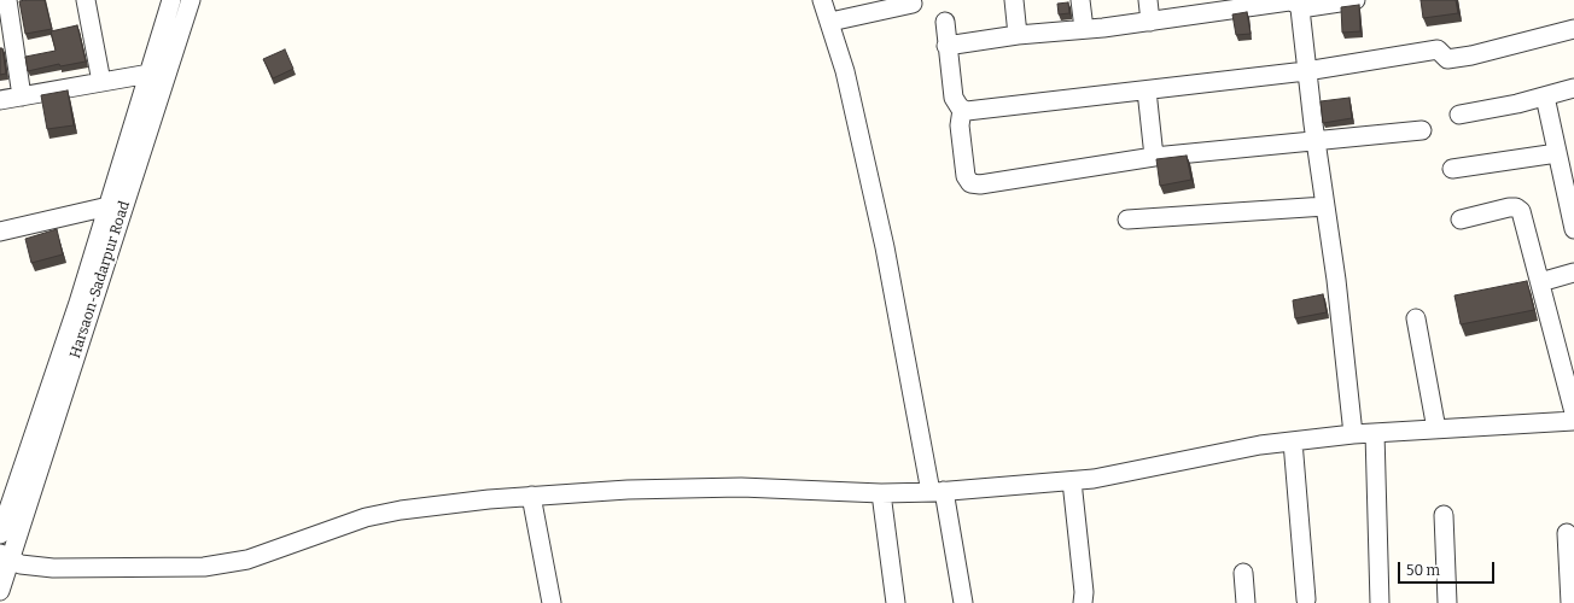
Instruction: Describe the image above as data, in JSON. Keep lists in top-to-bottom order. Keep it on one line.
{"streets":{"street":["Harsaon-Sadarpur Road"]},"scale_bar":"50 m"}
